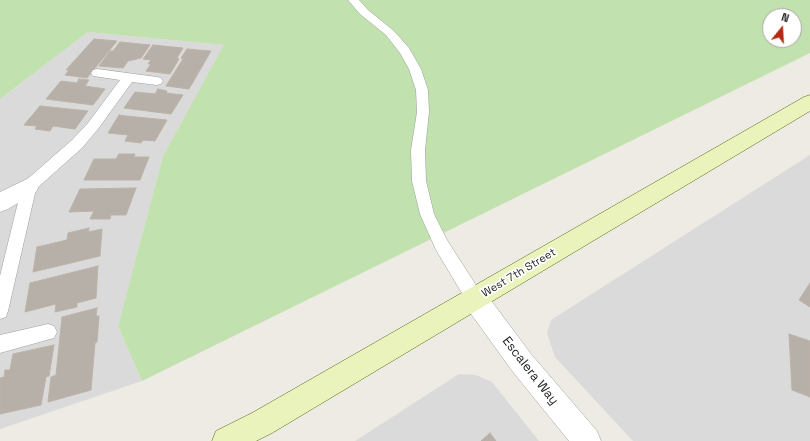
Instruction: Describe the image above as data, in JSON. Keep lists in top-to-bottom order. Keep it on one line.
{"streets":{"main road":["West 7th Street"],"street":["Escalera Way"]},"crossings":[["West 7th Street","Escalera Way"]],"north":"top"}
